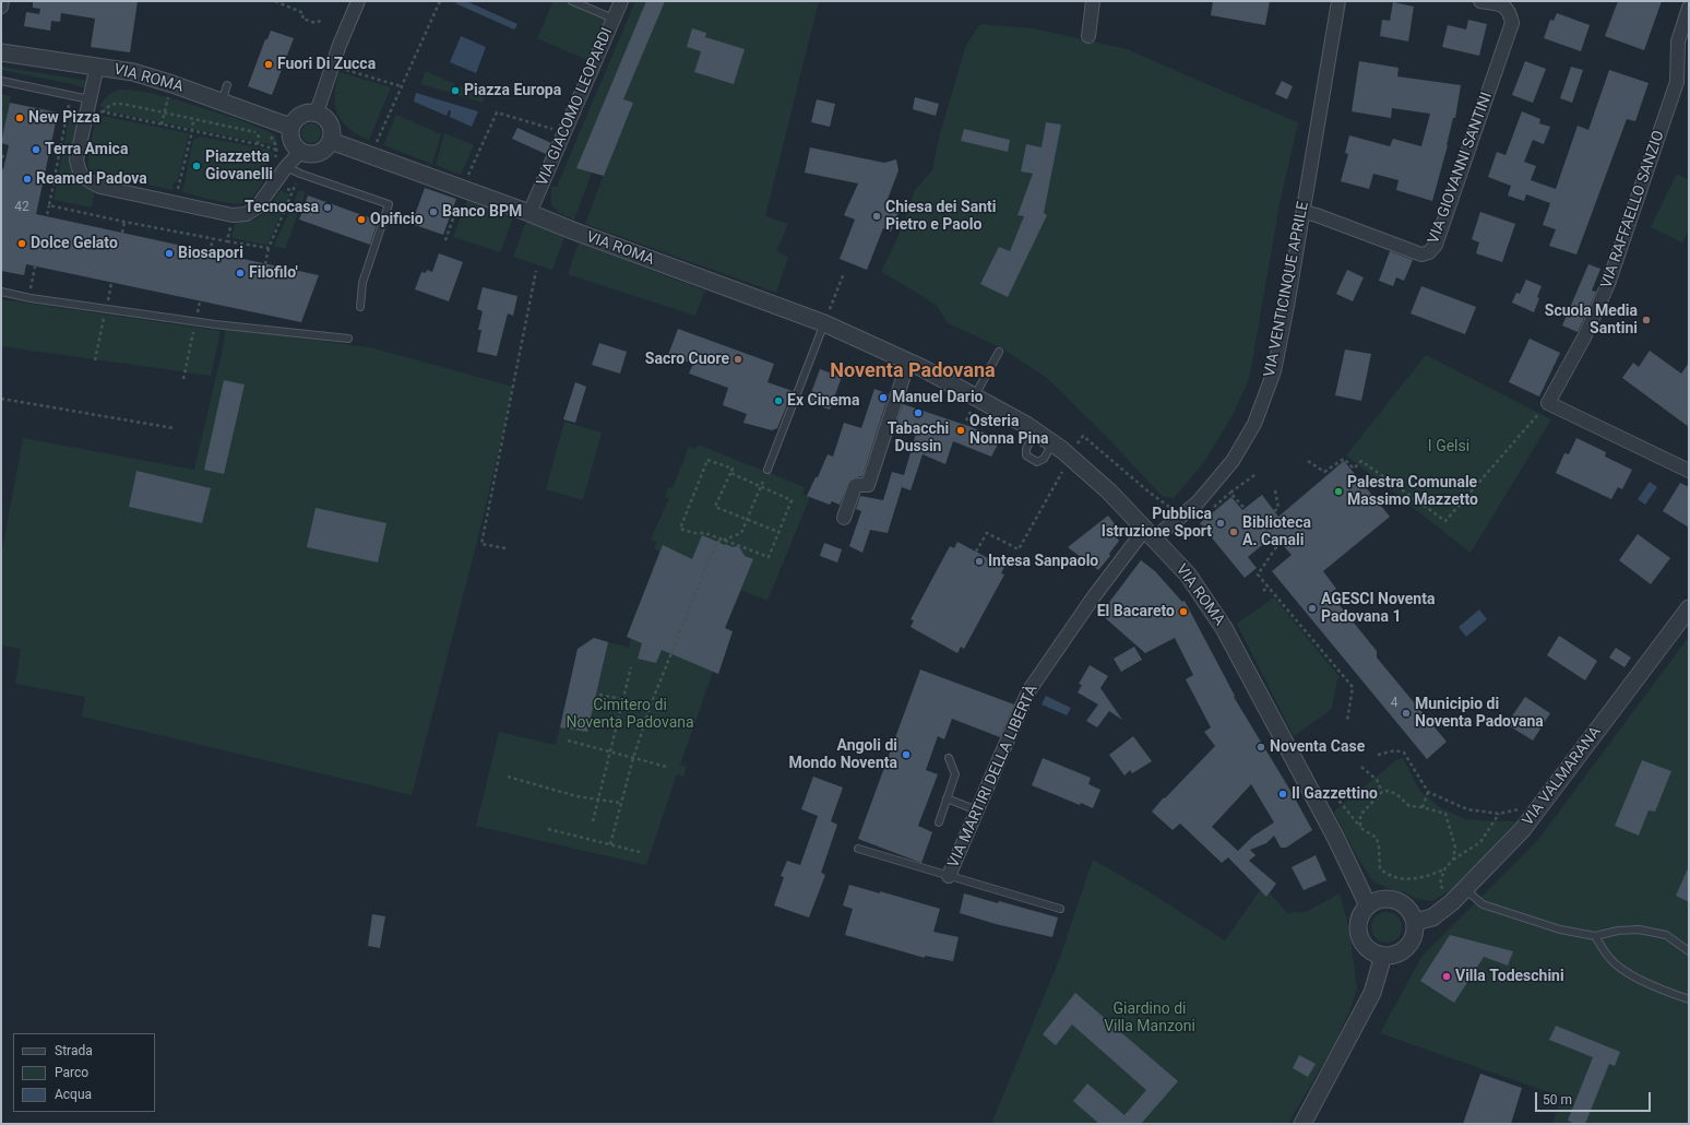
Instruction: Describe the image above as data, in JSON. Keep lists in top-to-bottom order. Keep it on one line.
{"streets":{"street":["VIA ROMA","VIA GIACOMO LEOPARDI","VIA GIOVANNI SANTINI","VIA RAFFAELLO SANZIO","VIA VENTICINQUE APRILE","VIA MARTIRI DELLA LIBERTÀ","VIA VALMARANA"]},"crossings":[["VIA ROMA","VIA GIACOMO LEOPARDI"],["VIA ROMA","VIA VENTICINQUE APRILE"],["VIA ROMA","VIA MARTIRI DELLA LIBERTÀ"],["VIA ROMA","VIA VALMARANA"],["VIA GIOVANNI SANTINI","VIA VENTICINQUE APRILE"],["VIA VENTICINQUE APRILE","VIA MARTIRI DELLA LIBERTÀ"]],"districts":["Noventa Padovana"],"parks":["I Gelsi","Cimitero di Noventa Padovana","Giardino di Villa Manzoni"],"places":["Fuori Di Zucca","Piazza Europa","New Pizza","Terra Amica","Piazzetta Giovanelli","Reamed Padova","Tecnocasa","Banco BPM","Chiesa dei Santi Pietro e Paolo","Opificio","Dolce Gelato","Biosapori","Filofilo'","Scuola Media Santini","Sacro Cuore","Manuel Dario","Ex Cinema","Tabacchi Dussin","Osteria Nonna Pina","Palestra Comunale Massimo Mazzetto","Pubblica Istruzione Sport","Biblioteca A. Canali","Intesa Sanpaolo","AGESCI Noventa Padovana 1","El Bacareto","Municipio di Noventa Padovana","Noventa Case","Angoli di Mondo Noventa","Il Gazzettino","Villa Todeschini"],"house_numbers":["42","4"],"legend":["Strada","Parco","Acqua"],"scale_bar":"50 m"}
